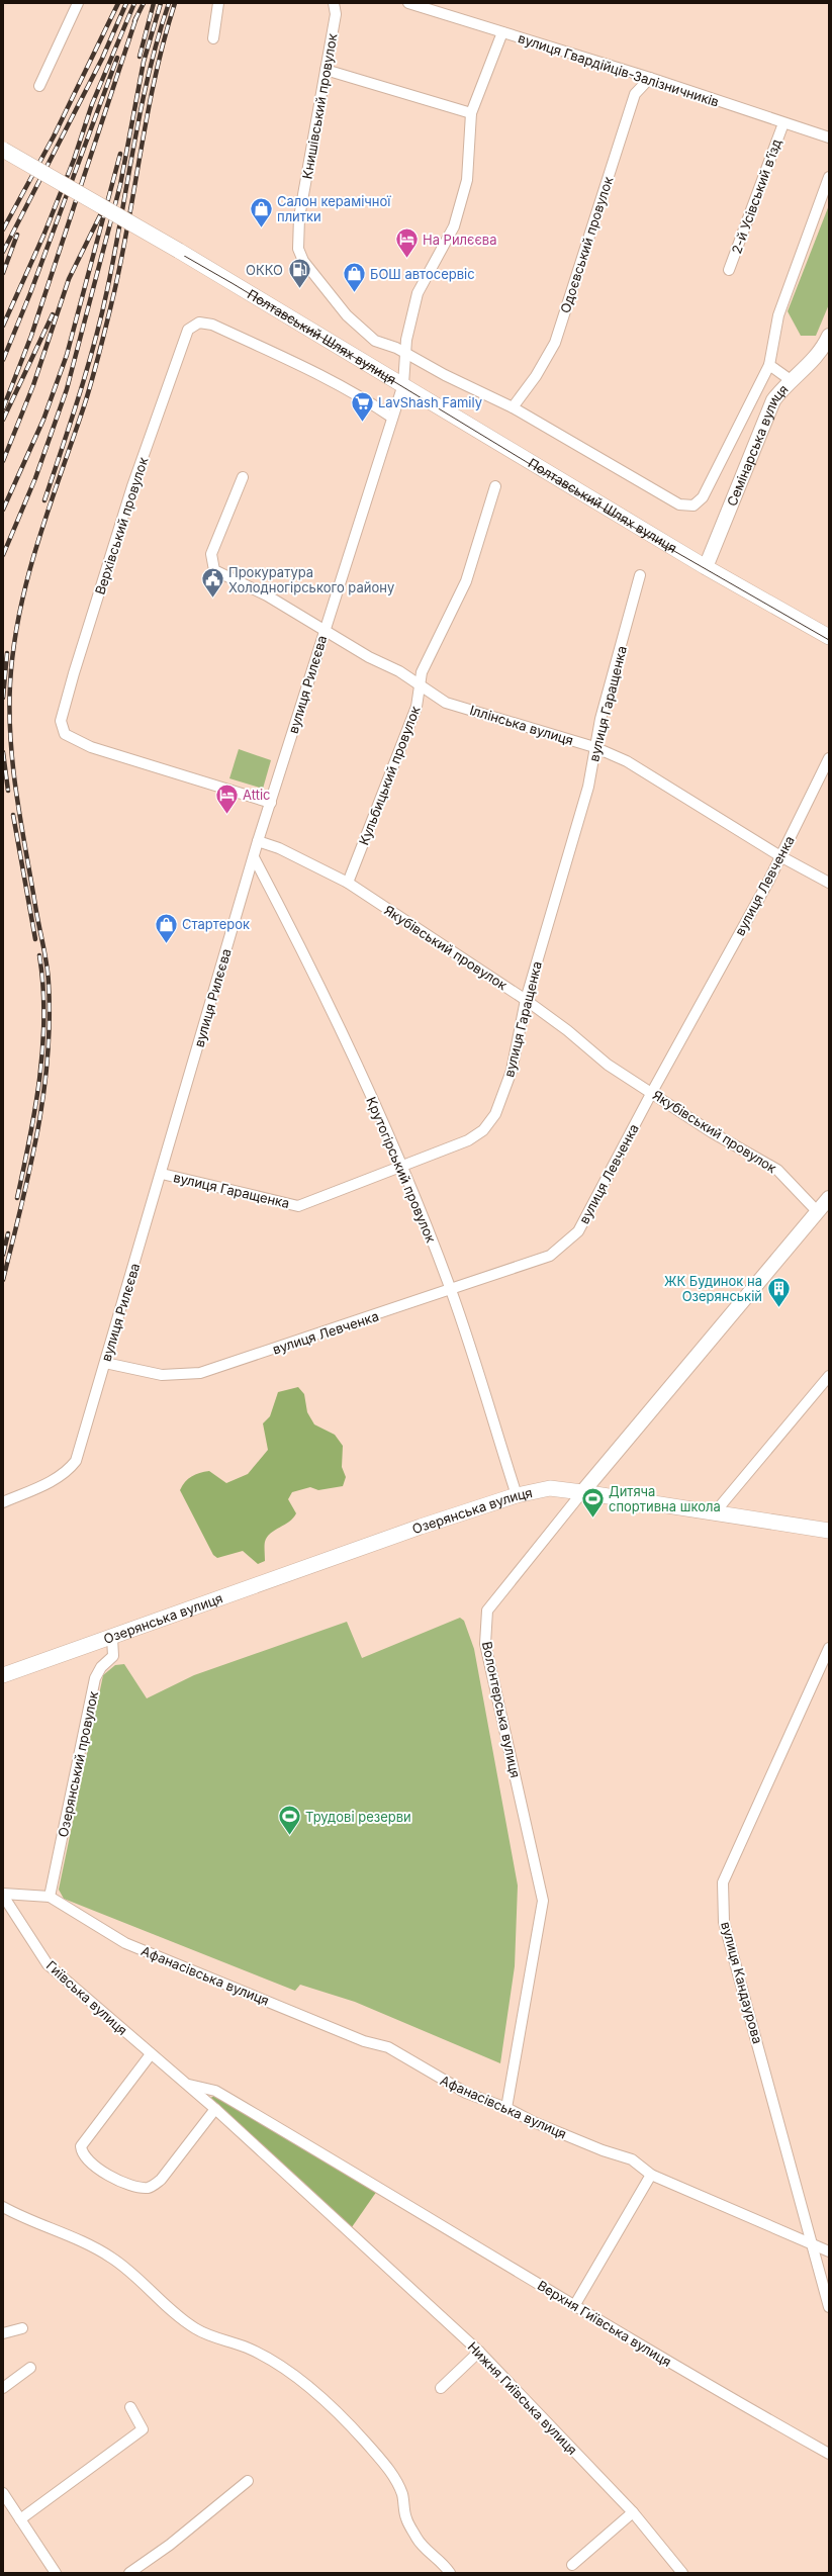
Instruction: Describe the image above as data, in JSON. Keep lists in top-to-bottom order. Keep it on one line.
{"streets":{"main road":["Полтавський Шлях вулиця","Семінарська вулиця","Озерянська вулиця"],"street":["вулиця Гвардійців-Залізничників","Книшівський провулок","2-й Усівський в’їзд","Одоєвський провулок","Верхівський провулок","вулиця Рилєєва","вулиця Гаращенка","Іллінська вулиця","Кульбицький провулок","вулиця Левченка","Якубівський провулок","Крутогірський провулок","Волонтерська вулиця","Озерянський провулок","Афанасівська вулиця","вулиця Кандаурова","Гиївська вулиця","Верхня Гиївська вулиця","Нижня Гиївська вулиця"]},"crossings":[["вулиця Гвардійців-Залізничників","2-й Усівський в’їзд"],["вулиця Гвардійців-Залізничників","Одоєвський провулок"],["вулиця Гвардійців-Залізничників","вулиця Рилєєва"],["Книшівський провулок","Одоєвський провулок"],["Книшівський провулок","вулиця Рилєєва"],["Полтавський Шлях вулиця","Семінарська вулиця"],["Полтавський Шлях вулиця","вулиця Рилєєва"],["Верхівський провулок","вулиця Рилєєва"],["вулиця Рилєєва","вулиця Гаращенка"],["вулиця Рилєєва","Іллінська вулиця"],["вулиця Рилєєва","вулиця Левченка"],["вулиця Рилєєва","Якубівський провулок"],["вулиця Рилєєва","Крутогірський провулок"],["вулиця Гаращенка","Іллінська вулиця"],["вулиця Гаращенка","Якубівський провулок"],["вулиця Гаращенка","Крутогірський провулок"],["Іллінська вулиця","Кульбицький провулок"],["Іллінська вулиця","вулиця Левченка"],["Кульбицький провулок","Якубівський провулок"],["вулиця Левченка","Якубівський провулок"],["вулиця Левченка","Крутогірський провулок"],["Крутогірський провулок","Озерянська вулиця"],["Озерянська вулиця","Волонтерська вулиця"],["Озерянська вулиця","Озерянський провулок"],["Волонтерська вулиця","Афанасівська вулиця"],["Озерянський провулок","Афанасівська вулиця"],["Озерянський провулок","Гиївська вулиця"],["Афанасівська вулиця","вулиця Кандаурова"],["Афанасівська вулиця","Гиївська вулиця"],["Гиївська вулиця","Верхня Гиївська вулиця"],["Гиївська вулиця","Нижня Гиївська вулиця"]],"places":{"shop":["Салон керамічної плитки","БОШ автосервіс","Стартерок"],"hotel":["На Рилєєва","Attic"],"fuel station":["ОККО"],"supermarket":["LavShash Family"],"public building":["Прокуратура Холодногірського району"],"building":["ЖК Будинок на Озерянській"],"sports":["Дитяча спортивна школа","Трудові резерви"]}}
